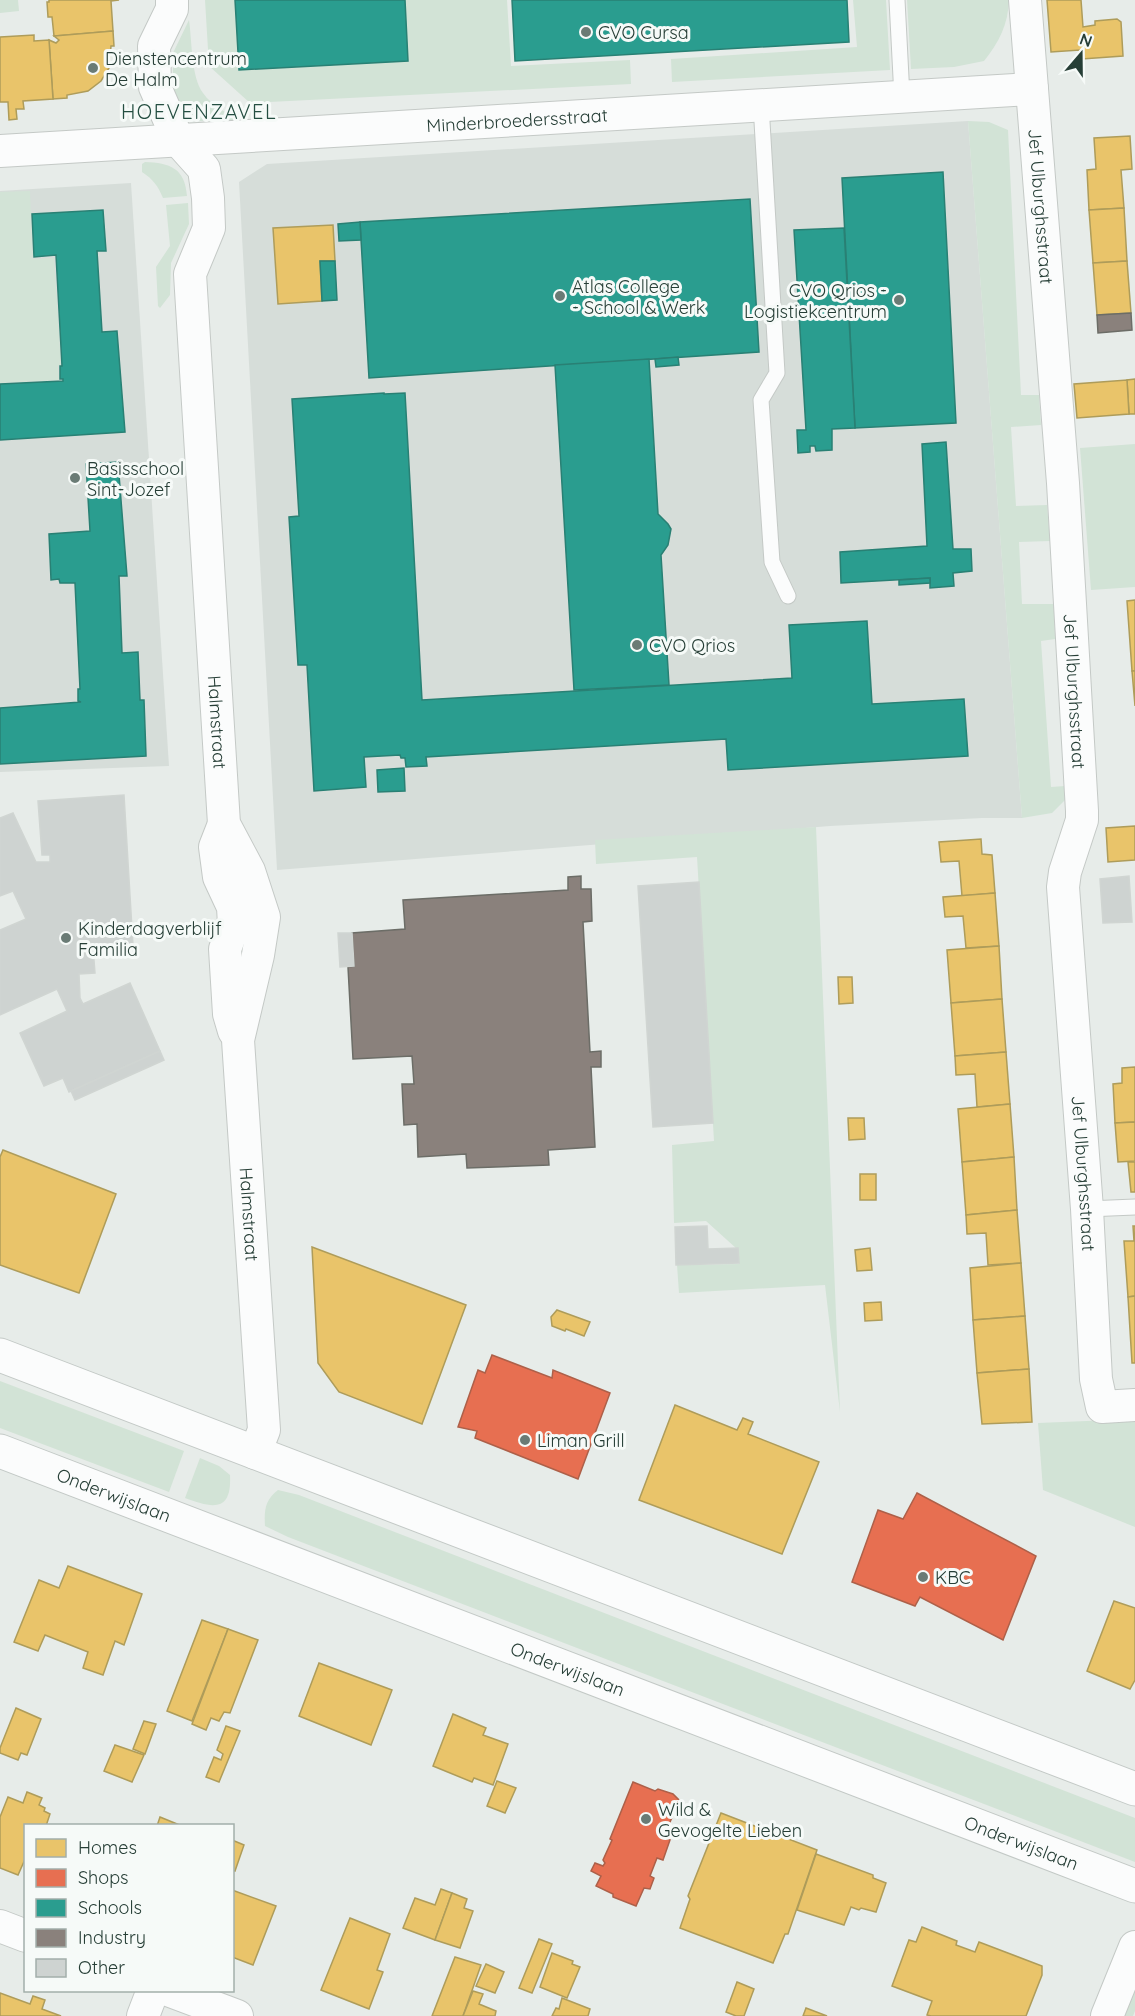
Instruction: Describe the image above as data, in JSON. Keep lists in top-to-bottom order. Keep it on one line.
{"streets":{"main road":["Onderwijslaan"],"street":["Minderbroedersstraat","Jef Ulburghsstraat","Halmstraat"]},"crossings":[["Minderbroedersstraat","Jef Ulburghsstraat"],["Minderbroedersstraat","Halmstraat"]],"districts":["HOEVENZAVEL"],"places":["CVO Cursa","Dienstencentrum De Halm","Atlas College - School & Werk","CVO Qrios - Logistiekcentrum","Basisschool Sint-Jozef","CVO Qrios","Kinderdagverblijf Familia","Liman Grill","KBC","Wild & Gevogelte Lieben"],"legend":["Homes","Shops","Schools","Industry","Other"],"north":"top"}
